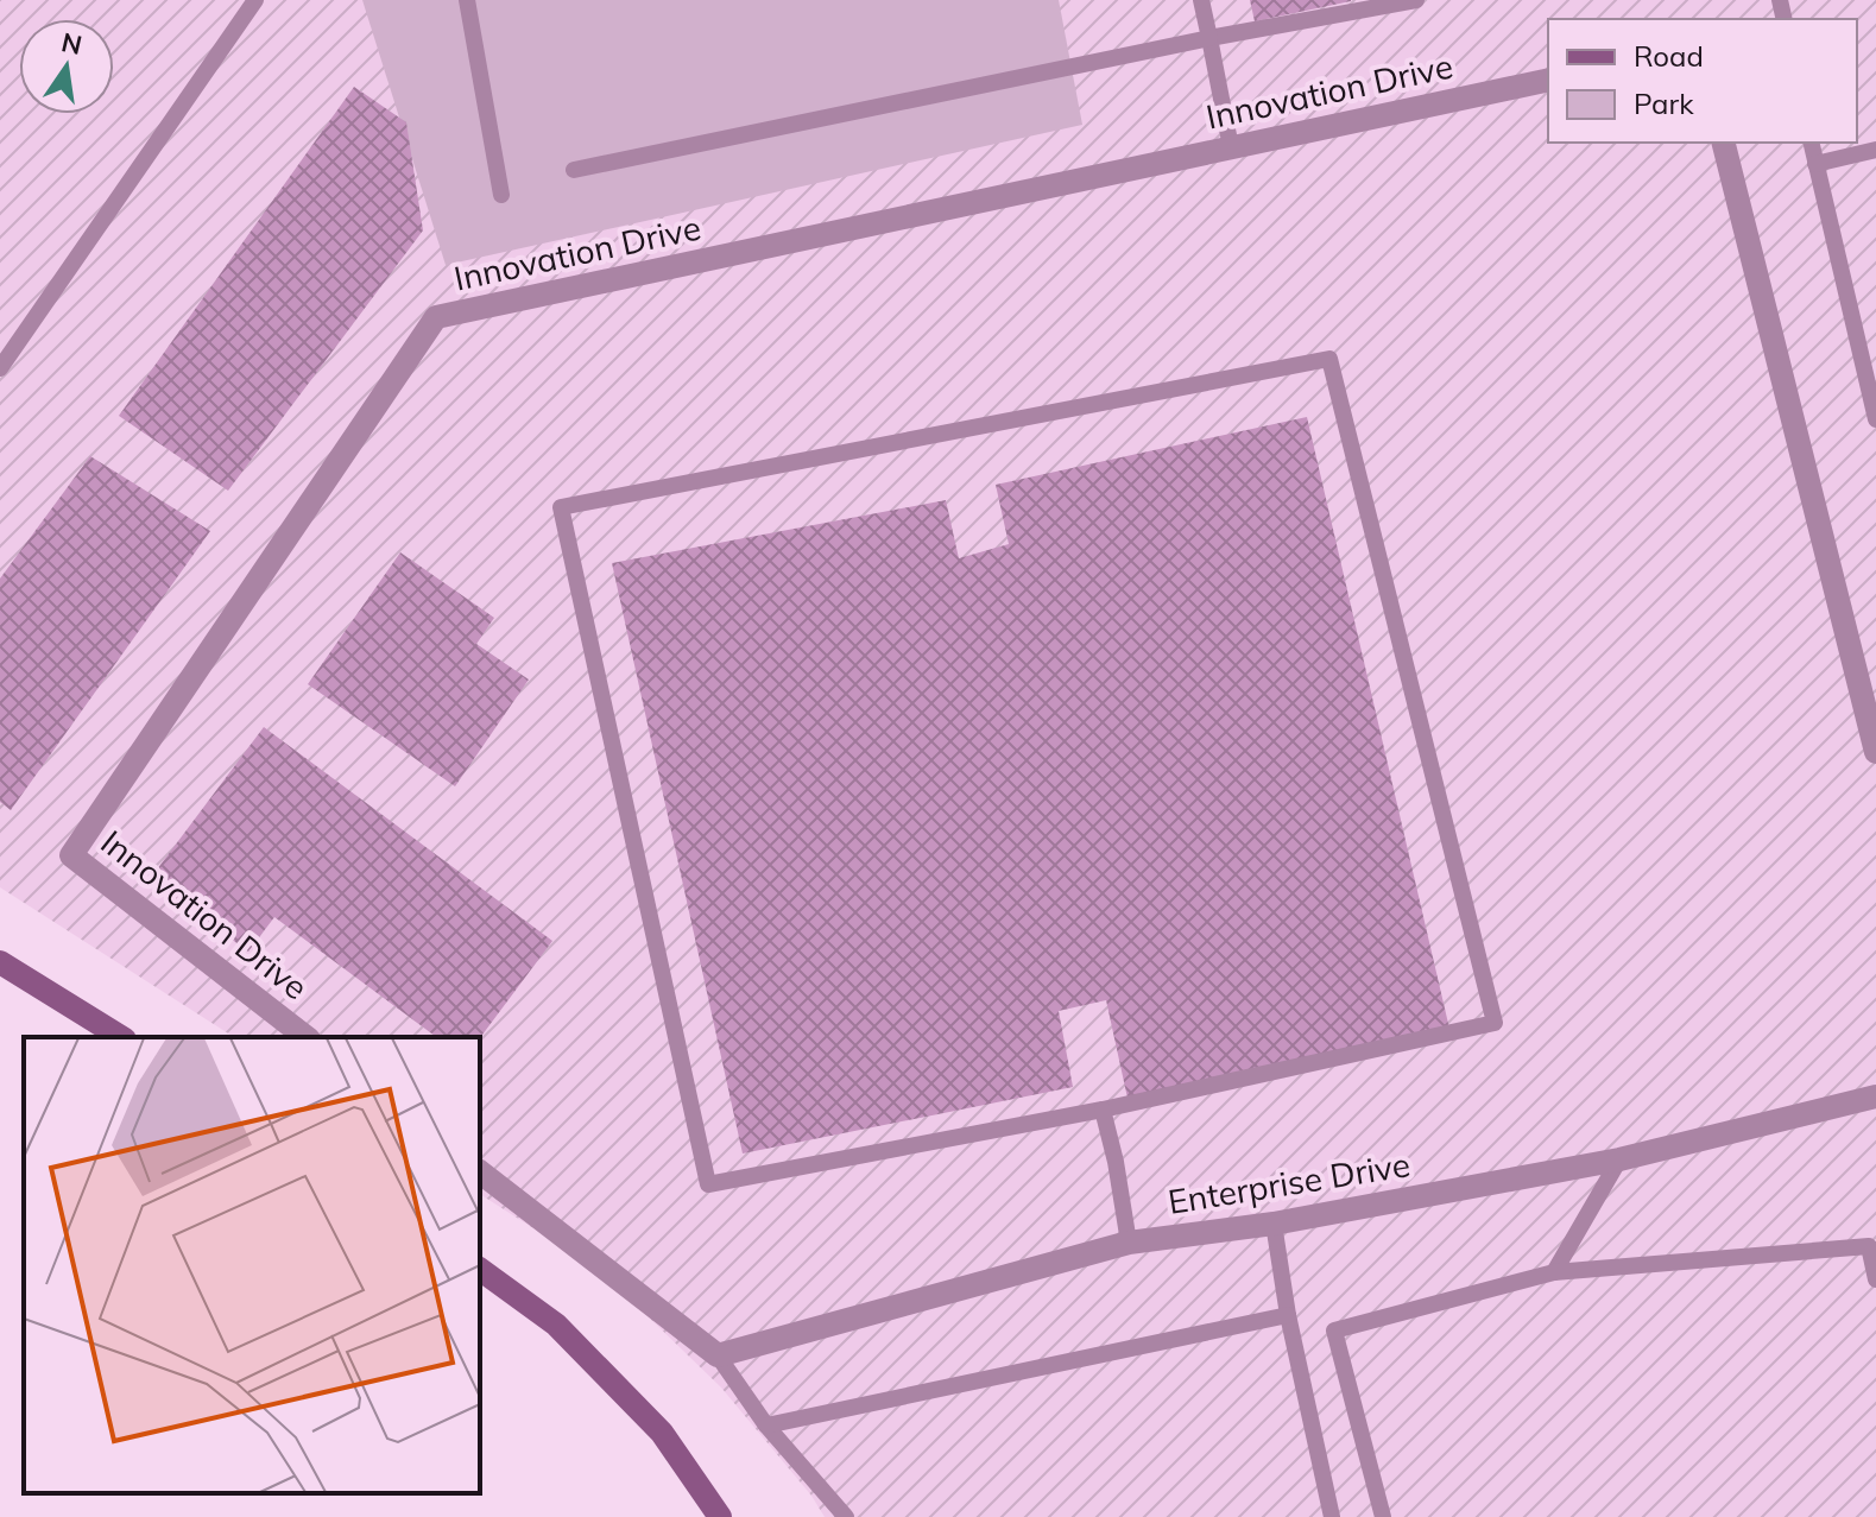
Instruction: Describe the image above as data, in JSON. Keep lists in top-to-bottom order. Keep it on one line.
{"streets":{"street":["Innovation Drive","Enterprise Drive"]},"legend":["Road","Park"],"north":"top"}
